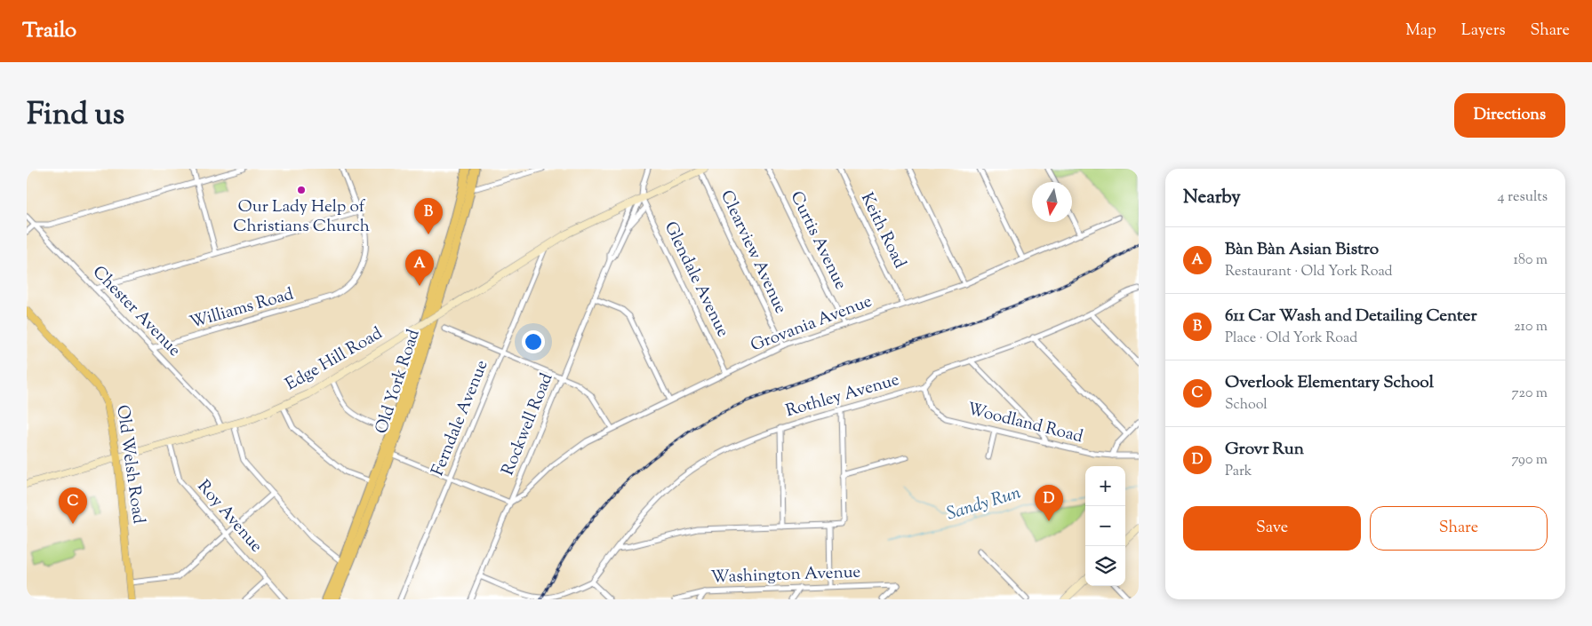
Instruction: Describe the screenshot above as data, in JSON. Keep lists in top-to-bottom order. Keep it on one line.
{"streets":{"highway":["Old York Road"],"main road":["Old Welsh Road"],"street":["Keith Road","Curtis Avenue","Clearview Avenue","Glendale Avenue","Williams Road","Chester Avenue","Grovania Avenue","Edge Hill Road","Rothley Avenue","Ferndale Avenue","Woodland Road","Rockwell Road","Roy Avenue","Washington Avenue"]},"crossings":[["Keith Road","Grovania Avenue"],["Curtis Avenue","Grovania Avenue"],["Clearview Avenue","Grovania Avenue"],["Clearview Avenue","Edge Hill Road"],["Glendale Avenue","Grovania Avenue"],["Glendale Avenue","Edge Hill Road"],["Glendale Avenue","Rockwell Road"],["Williams Road","Chester Avenue"],["Chester Avenue","Edge Hill Road"],["Grovania Avenue","Rockwell Road"],["Edge Hill Road","Ferndale Avenue"],["Edge Hill Road","Rockwell Road"],["Edge Hill Road","Old Welsh Road"],["Edge Hill Road","Roy Avenue"],["Rothley Avenue","Woodland Road"]],"water":["Sandy Run"],"places":["Our Lady Help of Christians Church"],"north":"bottom","page":{"header":"Trailo","nav":["Map","Layers","Share"],"title":"Find us","buttons":["Directions",["Save","Share"]],"heading":["Nearby","4 results"],"pins":["B","A","D","C"],"list":[{"mark":"A","name":"Bàn Bàn Asian Bistro","note":"Restaurant · Old York Road","value":"180 m"},{"mark":"B","name":"611 Car Wash and Detailing Center","note":"Place · Old York Road","value":"210 m"},{"mark":"C","name":"Overlook Elementary School","note":"School","value":"720 m"},{"mark":"D","name":"Grovr Run","note":"Park","value":"790 m"}],"map_buttons":["+","−"]}}
